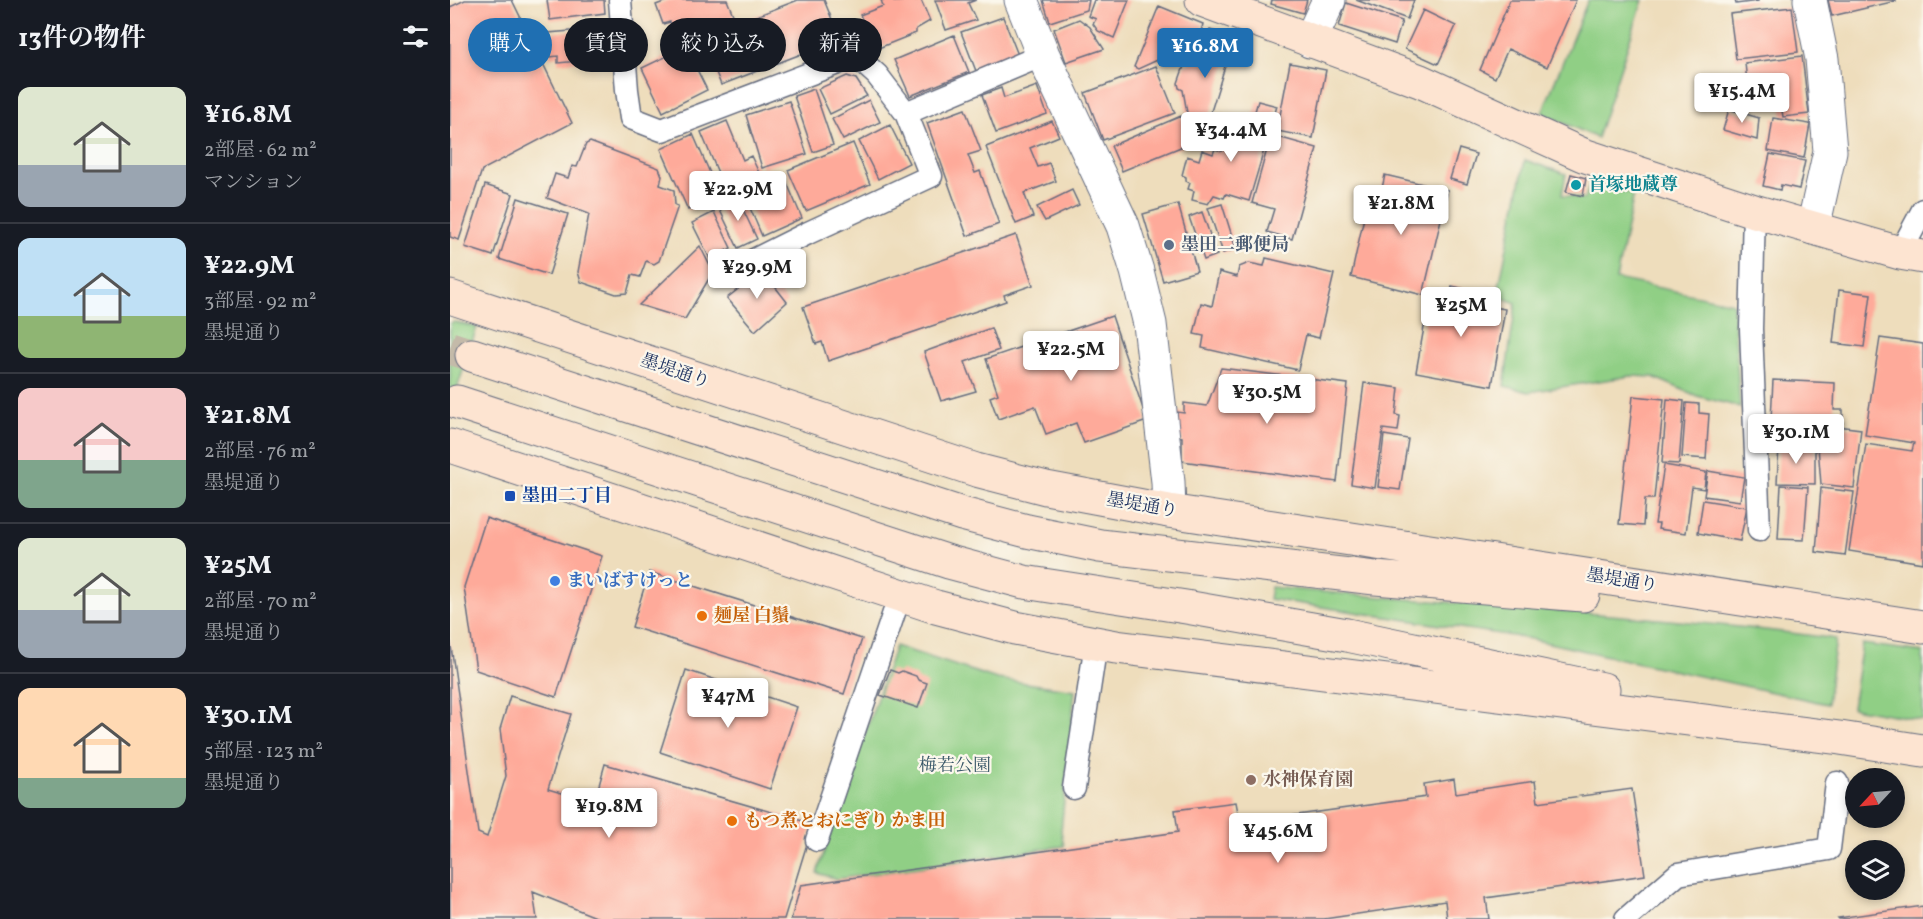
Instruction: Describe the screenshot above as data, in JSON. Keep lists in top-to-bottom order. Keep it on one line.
{"streets":{"main road":["墨堤通り"]},"parks":["梅若公園"],"places":{"other":["首塚地蔵尊","墨田二郵便局","まいばすけっと","麺屋 白鬚","水神保育園","もつ煮とおにぎり かま田"],"transit":["墨田二丁目"]},"north":"bottom left","page":{"heading":"13件の物件","chip":["購入","賃貸","絞り込み","新着"],"price":["¥16.8M","¥15.4M","¥34.4M","¥22.9M","¥21.8M","¥29.9M","¥25M","¥22.5M","¥30.5M","¥30.1M","¥47M","¥19.8M","¥45.6M"],"list":[{"name":"¥16.8M","note":"2部屋 · 62 m² · マンション"},{"name":"¥22.9M","note":"3部屋 · 92 m² · 墨堤通り"},{"name":"¥21.8M","note":"2部屋 · 76 m² · 墨堤通り"},{"name":"¥25M","note":"2部屋 · 70 m² · 墨堤通り"},{"name":"¥30.1M","note":"5部屋 · 123 m² · 墨堤通り"}]}}
